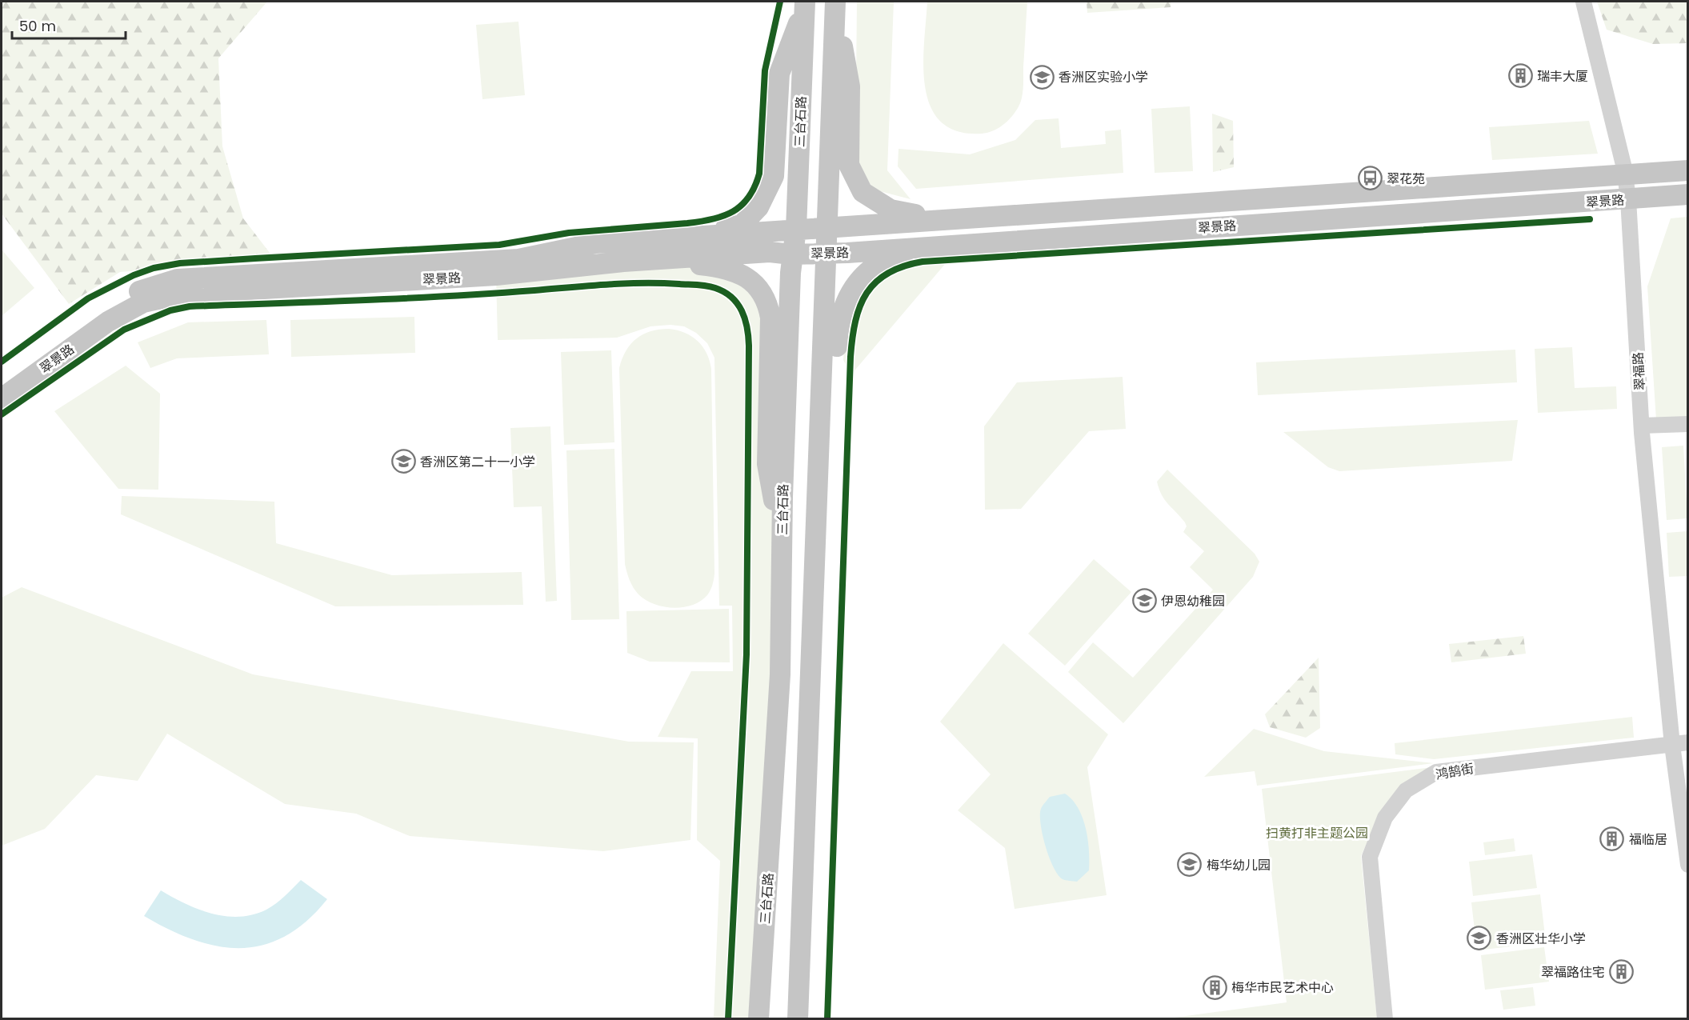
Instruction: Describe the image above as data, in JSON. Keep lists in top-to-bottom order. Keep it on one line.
{"streets":{"main road":["三台石路","翠景路"],"street":["翠福路","鸿鹄街"]},"crossings":[["三台石路","翠景路"],["翠景路","翠福路"],["翠福路","鸿鹄街"]],"parks":["扫黄打非主题公园"],"places":{"building":["瑞丰大厦","福临居","翠福路住宅","梅华市民艺术中心"],"school or university":["香洲区实验小学","香洲区第二十一小学","伊恩幼稚园","梅华幼儿园","香洲区壮华小学"],"bus stop":["翠花苑"]},"scale_bar":"50 m"}
